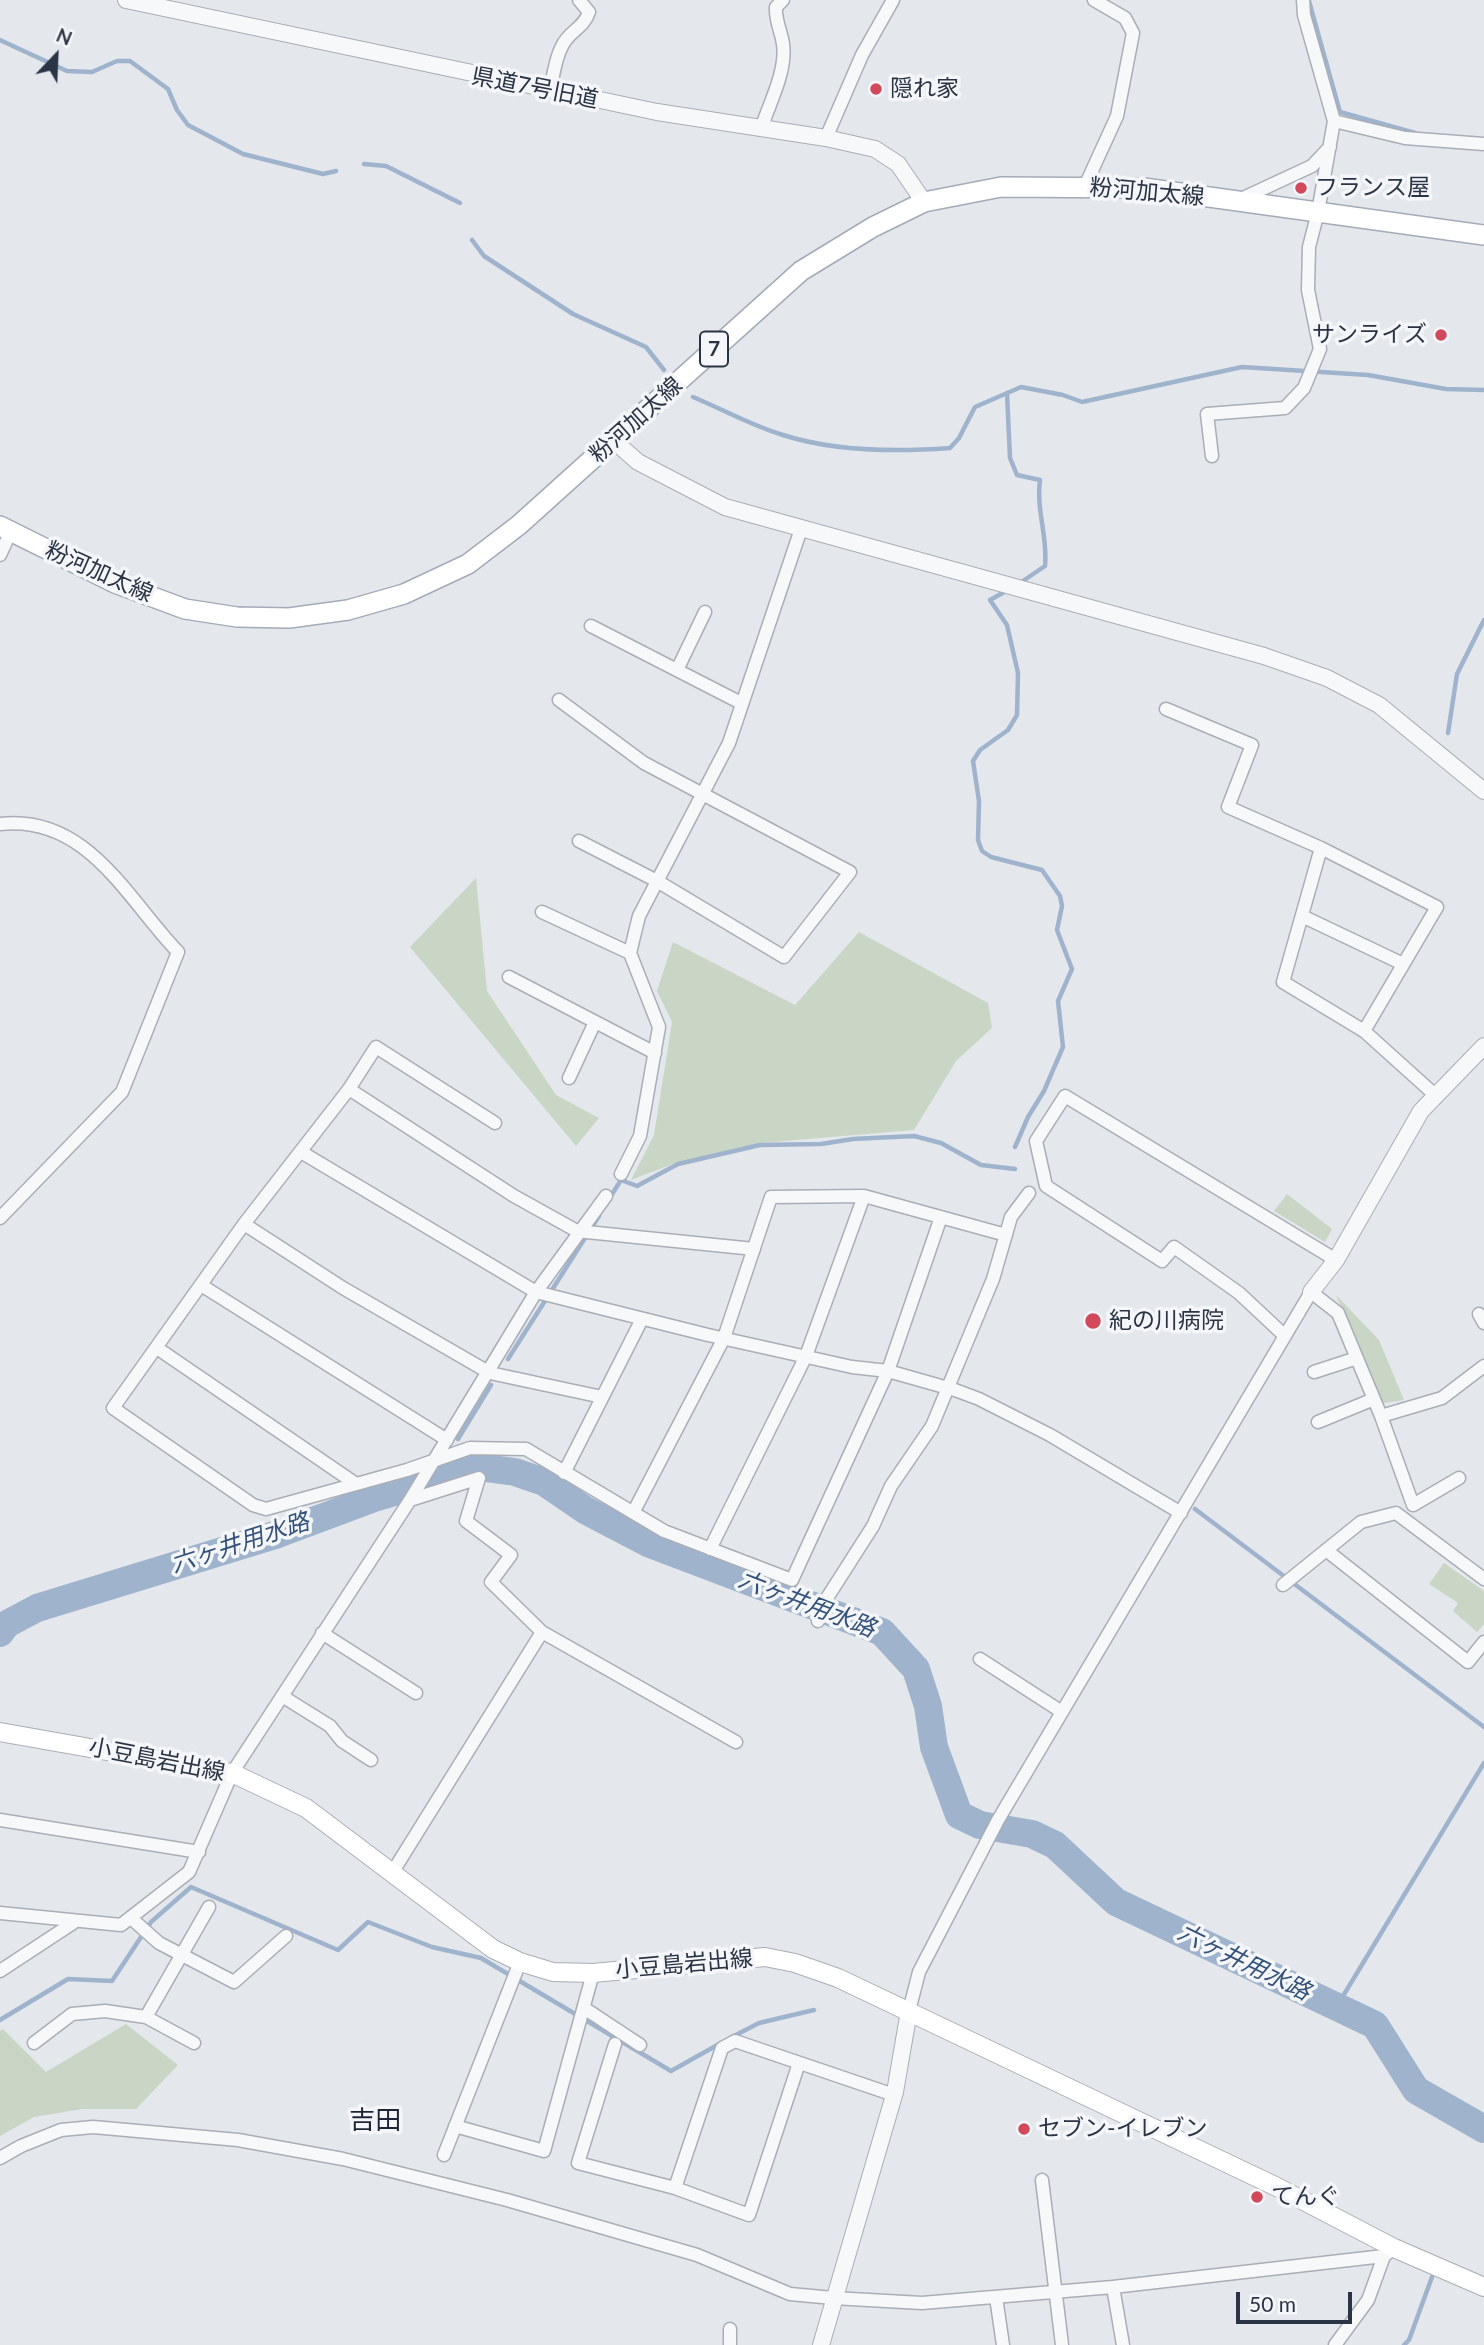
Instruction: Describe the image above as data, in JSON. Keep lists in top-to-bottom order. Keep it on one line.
{"streets":{"main road":["粉河加太線","7","小豆島岩出線"],"street":["県道7号旧道"]},"crossings":[["県道7号旧道","粉河加太線"]],"districts":["吉田"],"water":["六ヶ井用水路"],"places":["隠れ家","フランス屋","サンライズ","紀の川病院","セブン-イレブン","てんぐ"],"scale_bar":"50 m","north":"top right"}
